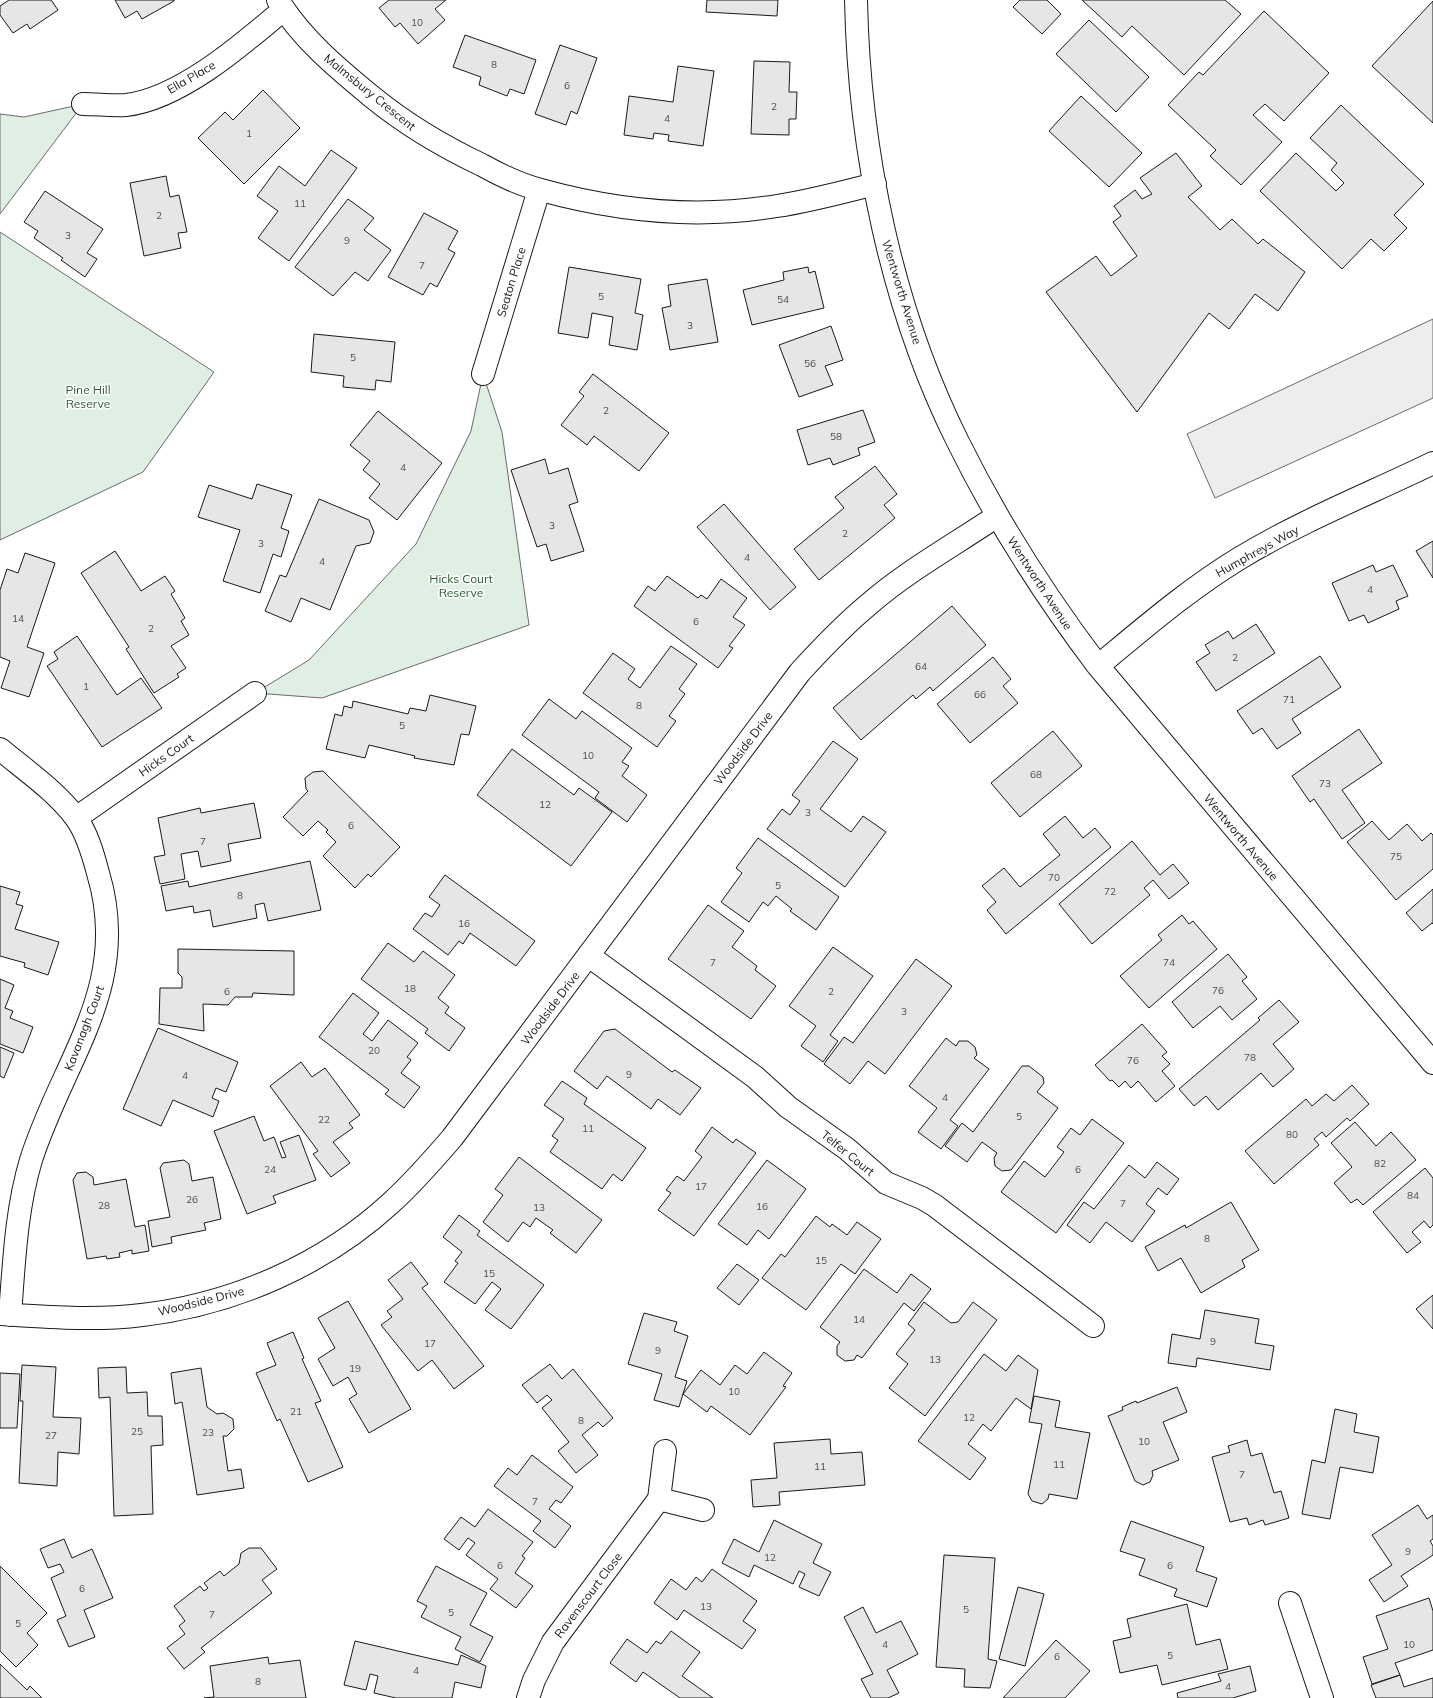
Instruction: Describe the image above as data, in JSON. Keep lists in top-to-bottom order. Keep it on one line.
{"streets":{"street":["Ella Place","Malmsbury Crescent","Seaton Place","Wentworth Avenue","Humphreys Way","Woodside Drive","Hicks Court","Kavanagh Court","Telfer Court","Ravenscourt Close"]},"crossings":[["Ella Place","Malmsbury Crescent"],["Malmsbury Crescent","Seaton Place"],["Malmsbury Crescent","Wentworth Avenue"],["Wentworth Avenue","Humphreys Way"],["Wentworth Avenue","Woodside Drive"],["Woodside Drive","Kavanagh Court"],["Woodside Drive","Telfer Court"],["Hicks Court","Kavanagh Court"]],"parks":["Pine Hill Reserve","Hicks Court Reserve"],"house_numbers":["10","8","6","2","4","1","11","2","3","9","7","5","54","3","5","56","2","58","4","3","2","3","4","4","4","14","6","2","2","64","1","66","71","8","5","10","68","73","12","3","6","7","75","70","5","72","8","16","7","74","18","76","6","2","3","20","78","76","9","4","4","5","22","11","80","82","24","6","17","84","26","7","28","16","13","8","15","15","14","9","17","9","13","19","10","21","12","8","25","23","27","10","11","11","7","7","9","12","6","6","6","13","5","5","7","5","4","10","5","6","4","8","4"]}
